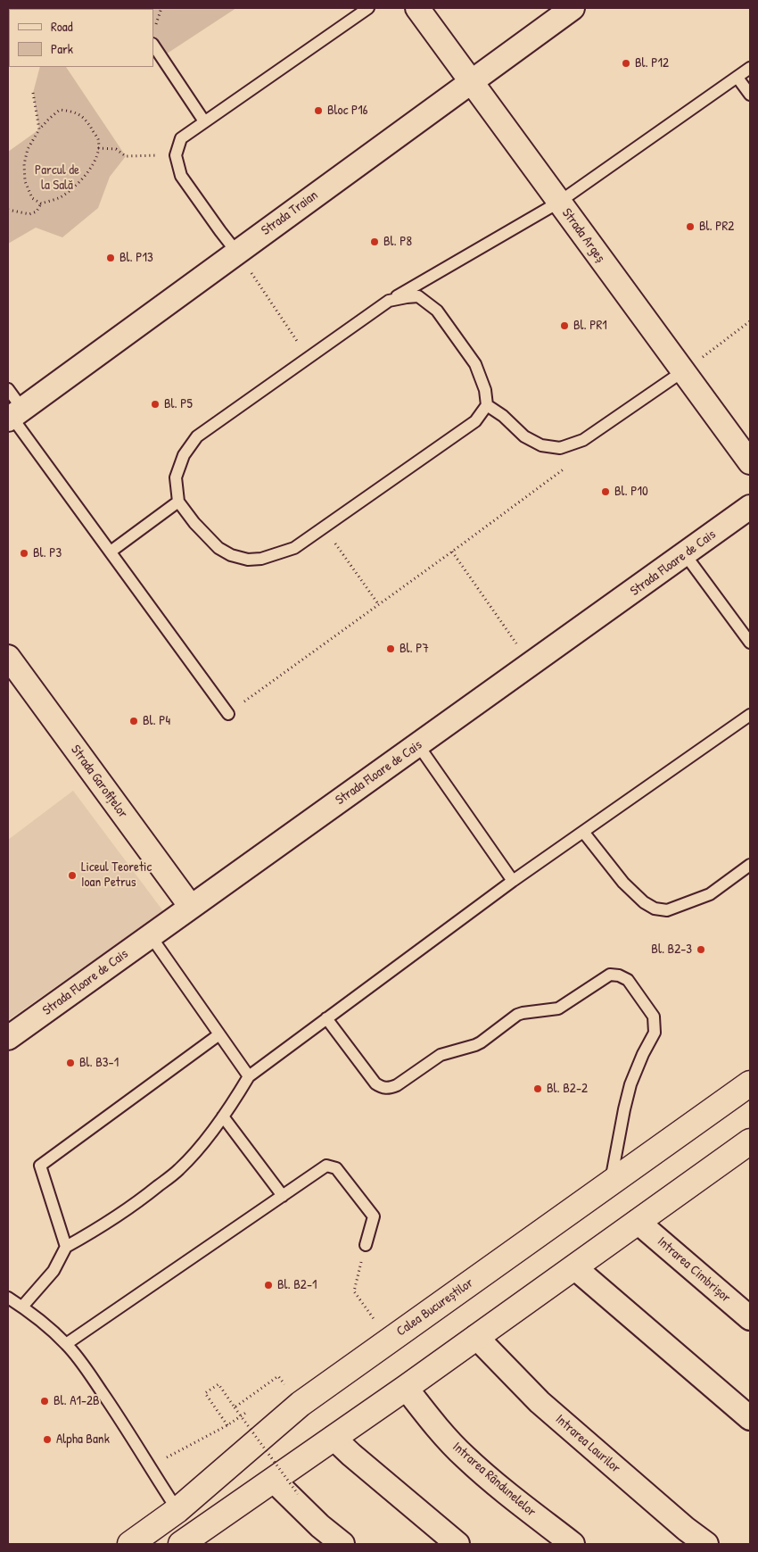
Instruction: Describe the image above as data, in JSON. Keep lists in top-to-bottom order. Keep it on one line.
{"streets":{"highway":["Calea Bucureștilor"],"street":["Strada Traian","Strada Argeș","Strada Floare de Cais","Strada Garofițelor","Intrarea Cimbrișor","Intrarea Laurilor","Intrarea Rândunelelor"]},"crossings":[["Strada Traian","Strada Argeș"],["Strada Floare de Cais","Strada Garofițelor"]],"parks":["Parcul de la Sală"],"places":["Bl. P12","Bloc P16","Bl. PR2","Bl. P8","Bl. P13","Bl. PR1","Bl. P5","Bl. P10","Bl. P3","Bl. P7","Bl. P4","Liceul Teoretic Ioan Petrus","Bl. B2-3","Bl. B3-1","Bl. B2-2","Bl. B2-1","Bl. A1-2B","Alpha Bank"],"legend":["Road","Park"]}
